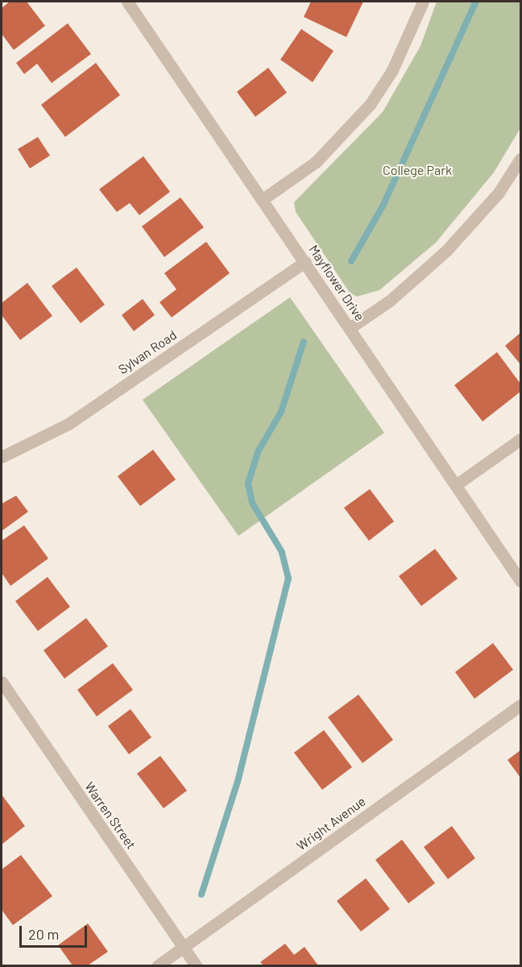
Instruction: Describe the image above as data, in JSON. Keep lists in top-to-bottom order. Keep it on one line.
{"streets":{"street":["Mayflower Drive","Sylvan Road","Warren Street","Wright Avenue"]},"crossings":[["Mayflower Drive","Sylvan Road"],["Warren Street","Wright Avenue"]],"parks":["College Park"],"scale_bar":"20 m"}
